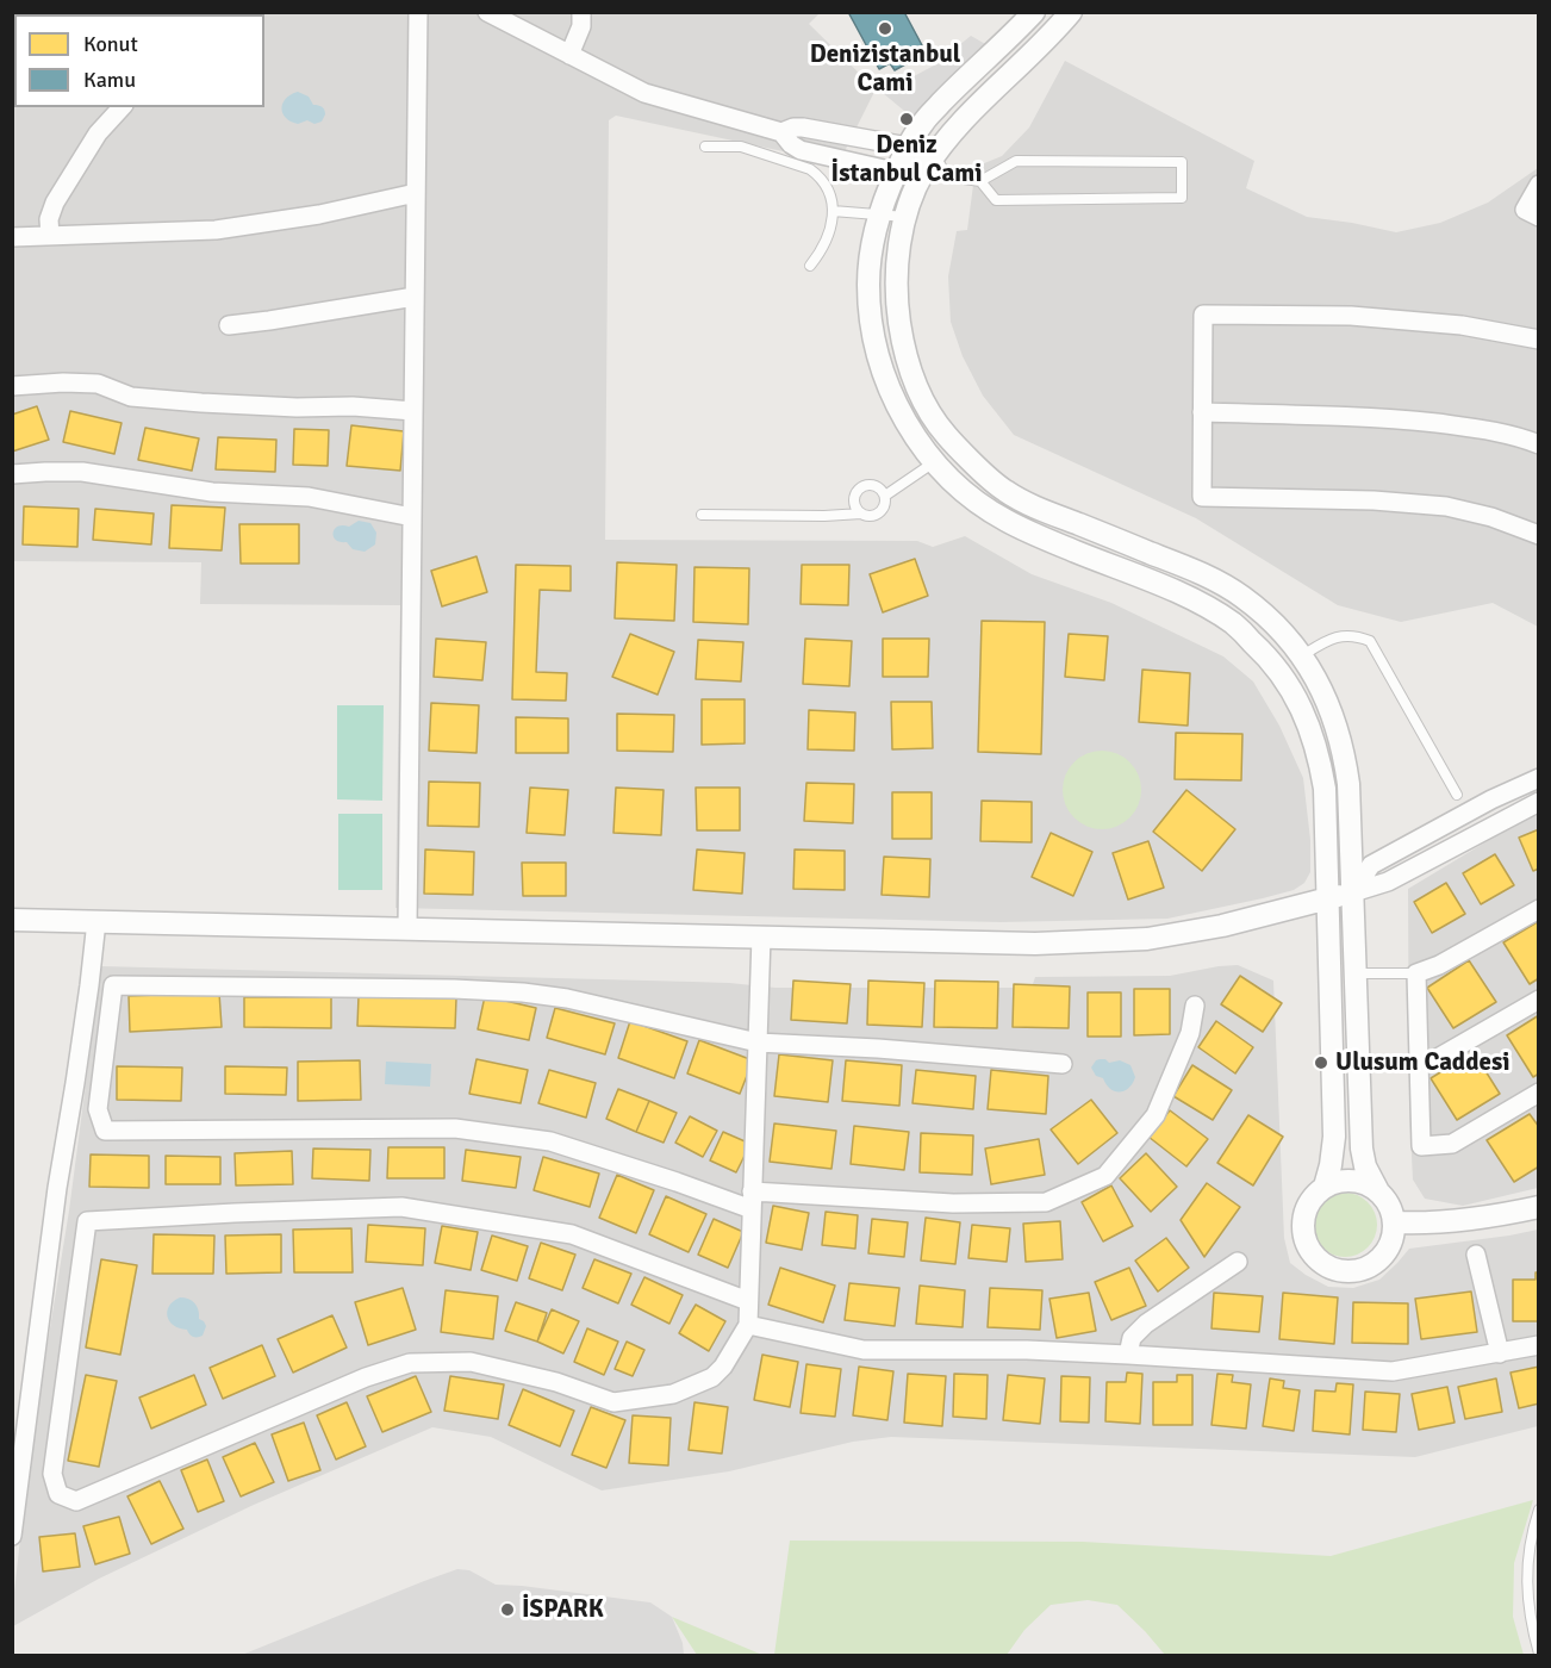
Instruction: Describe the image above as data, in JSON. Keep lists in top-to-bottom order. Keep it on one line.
{"places":["Denizistanbul Cami","Deniz İstanbul Cami","Ulusum Caddesi","İSPARK"],"legend":["Konut","Kamu"]}
